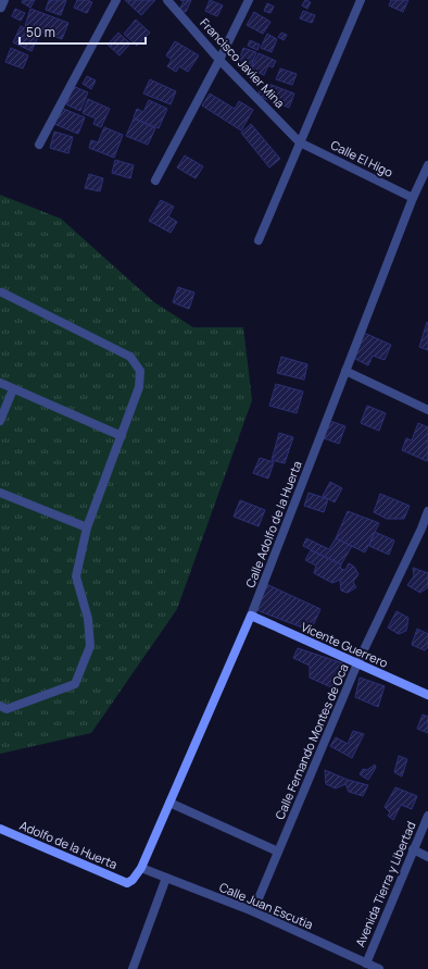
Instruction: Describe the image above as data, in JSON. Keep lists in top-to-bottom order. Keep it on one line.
{"streets":{"street":["Francisco Javier Mina","Calle El Higo","Calle Adolfo de la Huerta","Vicente Guerrero","Calle Fernando Montes de Oca","Adolfo de la Huerta","Avenida Tierra y Libertad","Calle Juan Escutia"]},"crossings":[["Francisco Javier Mina","Calle El Higo"],["Calle El Higo","Calle Adolfo de la Huerta"],["Calle Adolfo de la Huerta","Vicente Guerrero"],["Calle Adolfo de la Huerta","Adolfo de la Huerta"],["Calle Adolfo de la Huerta","Calle Juan Escutia"],["Vicente Guerrero","Calle Fernando Montes de Oca"],["Calle Fernando Montes de Oca","Calle Juan Escutia"],["Avenida Tierra y Libertad","Calle Juan Escutia"]],"scale_bar":"50 m"}
